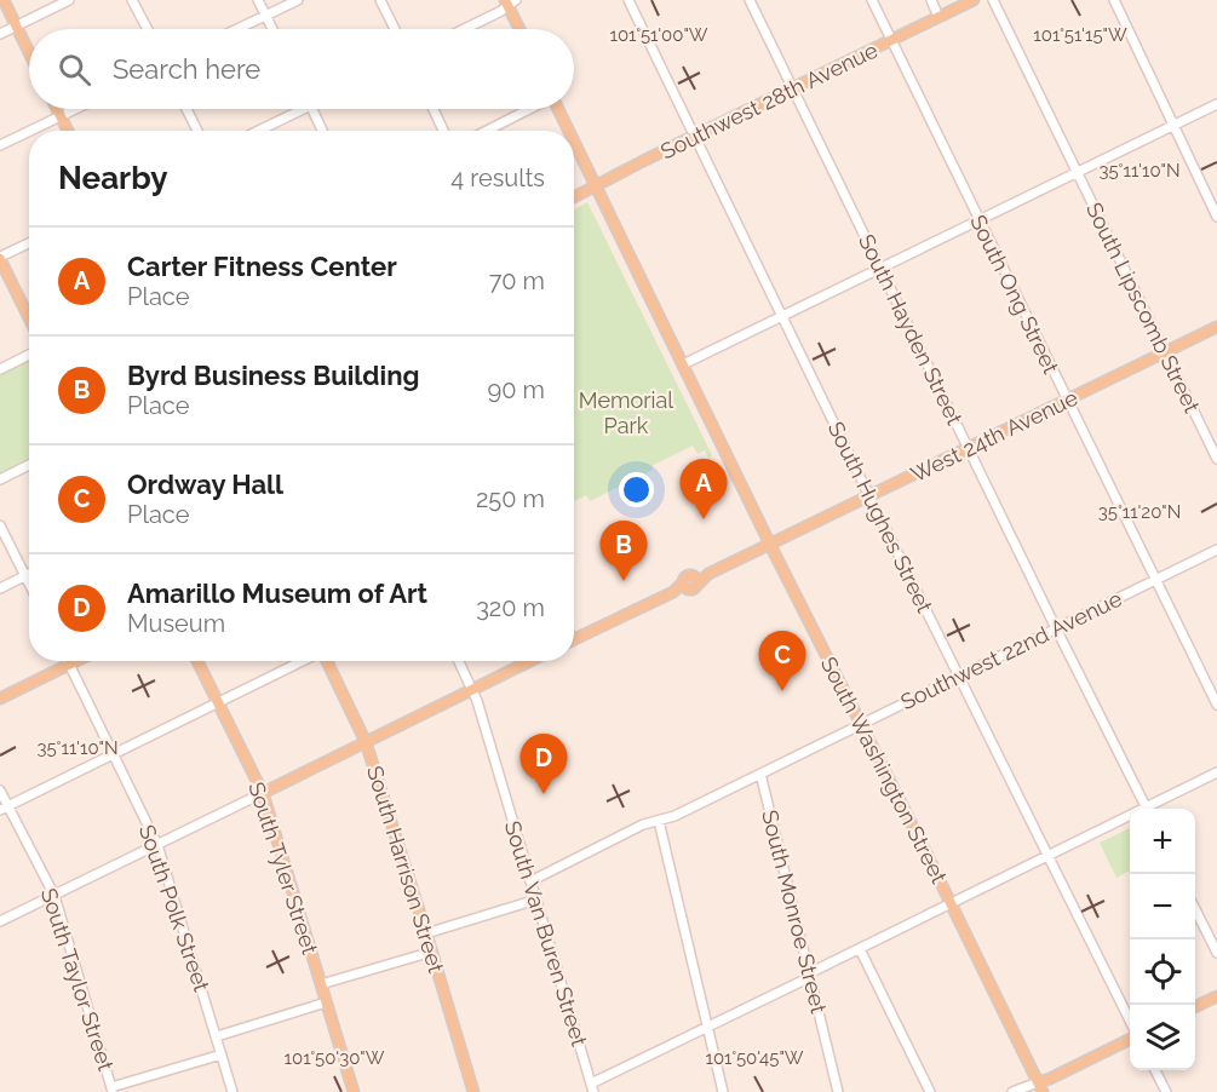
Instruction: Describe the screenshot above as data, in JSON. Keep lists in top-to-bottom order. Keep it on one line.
{"streets":{"main road":["Southwest 28th Avenue","West 24th Avenue","South Washington Street","South Tyler Street","South Harrison Street"],"street":["South Ong Street","South Lipscomb Street","South Hayden Street","South Hughes Street","Southwest 22nd Avenue","South Polk Street","South Monroe Street","South Van Buren Street","South Taylor Street"]},"crossings":[["Southwest 28th Avenue","South Ong Street"],["Southwest 28th Avenue","South Hayden Street"],["Southwest 28th Avenue","South Hughes Street"],["Southwest 28th Avenue","South Washington Street"],["South Ong Street","West 24th Avenue"],["South Ong Street","Southwest 22nd Avenue"],["South Lipscomb Street","West 24th Avenue"],["South Hayden Street","West 24th Avenue"],["South Hayden Street","Southwest 22nd Avenue"],["West 24th Avenue","South Hughes Street"],["West 24th Avenue","South Washington Street"],["South Hughes Street","Southwest 22nd Avenue"],["Southwest 22nd Avenue","South Washington Street"],["Southwest 22nd Avenue","South Monroe Street"],["Southwest 22nd Avenue","South Van Buren Street"]],"parks":["Memorial Park"],"page":{"search":"Search here","heading":["Nearby","4 results"],"list":[{"mark":"A","name":"Carter Fitness Center","note":"Place","value":"70 m"},{"mark":"B","name":"Byrd Business Building","note":"Place","value":"90 m"},{"mark":"C","name":"Ordway Hall","note":"Place","value":"250 m"},{"mark":"D","name":"Amarillo Museum of Art","note":"Museum","value":"320 m"}],"pins":["A","B","C","D"],"map_buttons":["+","−"]},"coordinates":["101°51'00\"W","101°51'15\"W","35°11'10\"N","35°11'20\"N","101°50'30\"W","101°50'45\"W"]}
